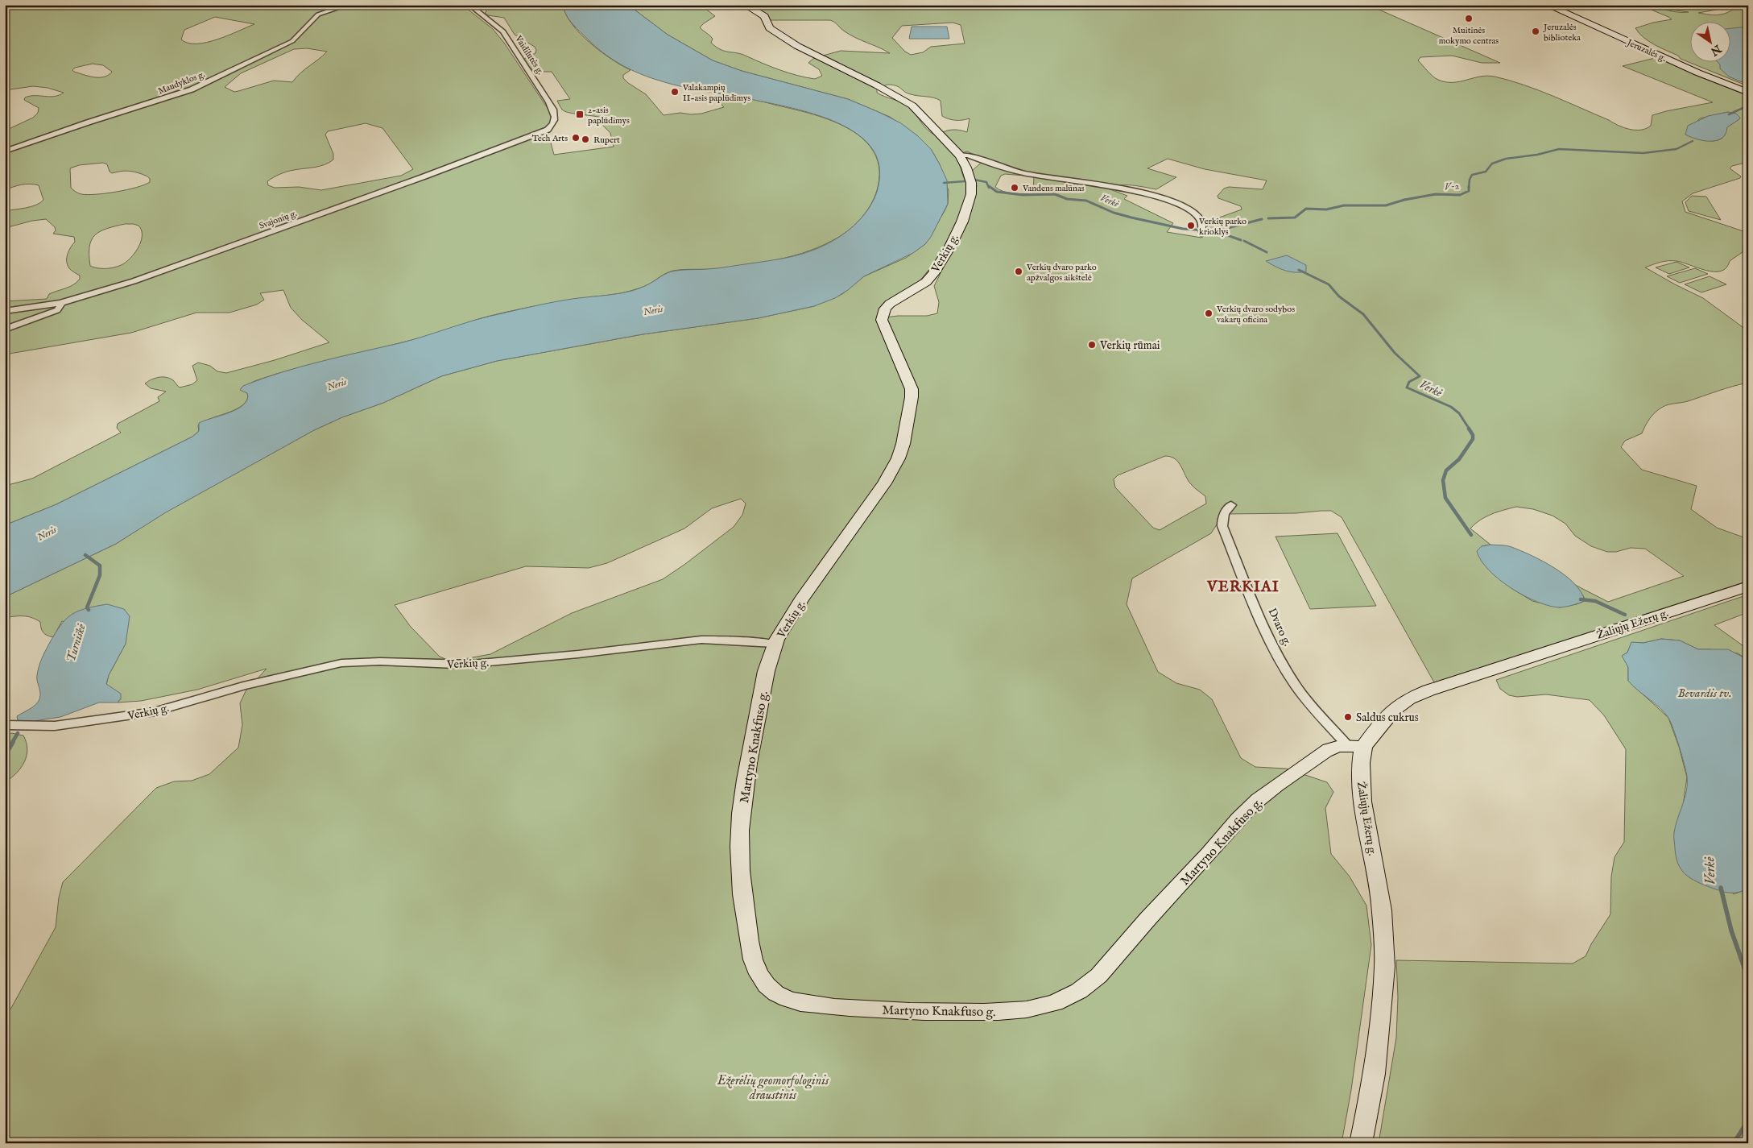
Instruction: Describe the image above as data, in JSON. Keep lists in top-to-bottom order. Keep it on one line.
{"streets":{"main road":["Jeruzalės g.","Verkių g.","Žaliųjų Ežerų g.","Martyno Knakfuso g."],"street":["Vaidilutės g.","Maudyklos g.","Svajonių g.","Dvaro g."]},"crossings":[["Vaidilutės g.","Svajonių g."],["Verkių g.","Martyno Knakfuso g."],["Žaliųjų Ežerų g.","Dvaro g."],["Žaliųjų Ežerų g.","Martyno Knakfuso g."],["Dvaro g.","Martyno Knakfuso g."]],"districts":["VERKIAI"],"water":["V-2","Verkė","Neris","Turniškė","Bevardis tv."],"parks":["Ežerėlių geomorfologinis draustinis"],"places":{"other":["Muitinės mokymo centras","Jeruzalės biblioteka","Valakampių II-asis paplūdimys","Tech Arts","Rupert","Vandens malūnas","Verkių parko krioklys","Verkių dvaro parko apžvalgos aikštelė","Verkių dvaro sodybos vakarų oficina","Verkių rūmai","Saldus cukrus"],"transit":["2-asis paplūdimys"]},"north":"bottom right"}
